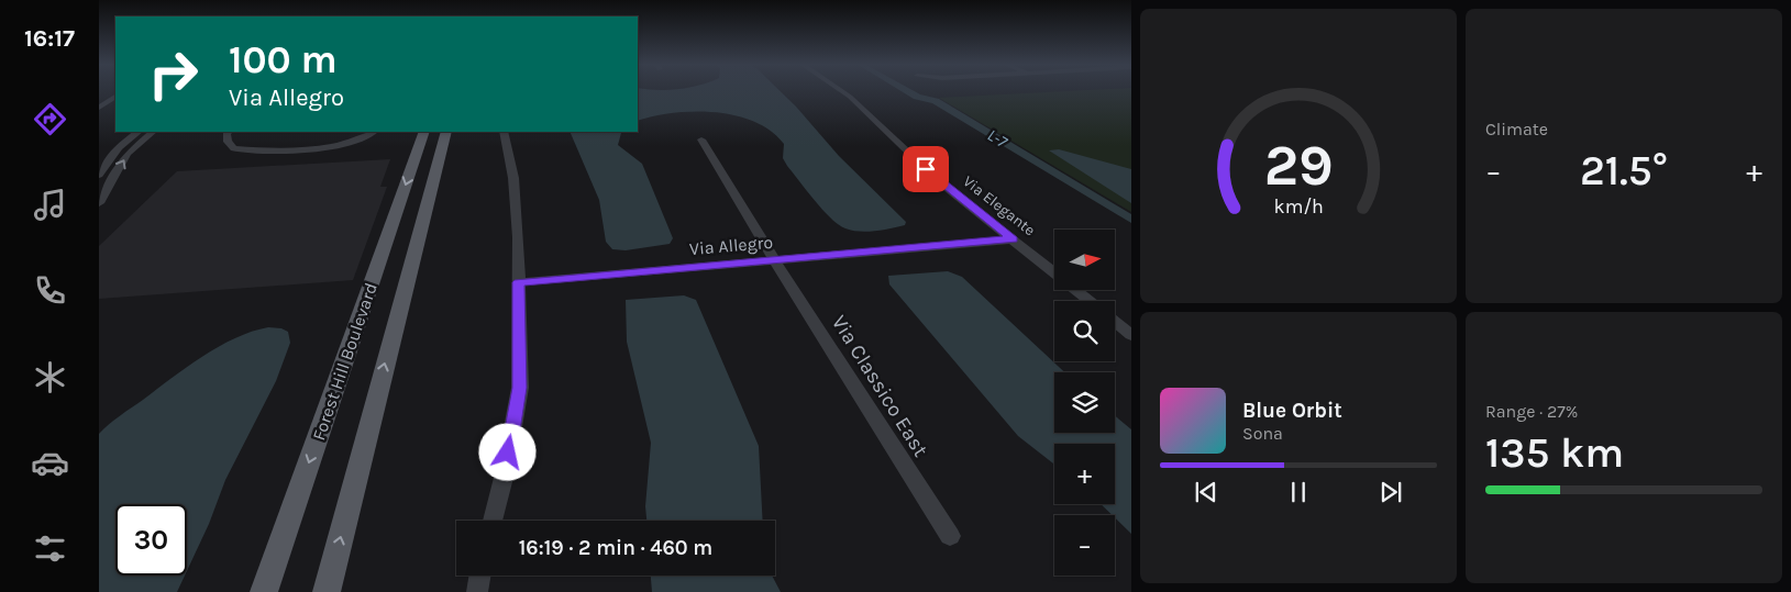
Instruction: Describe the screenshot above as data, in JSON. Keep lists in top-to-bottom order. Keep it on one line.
{"streets":{"main road":["Forest Hill Boulevard"],"street":["Via Elegante","Via Allegro","Via Classico East"]},"crossings":[["Via Elegante","Via Allegro"],["Via Allegro","Via Classico East"]],"water":["L-7"],"north":"right","page":{"tabs":"16:17","tile":["Climate",["Range · 27%","135 km"]],"turn":["100 m","Via Allegro"],"heat":["−","21.5°","+"],"map_buttons":["+","−"],"song":["Blue Orbit","Sona"],"limit":"30","trip":"16:19 · 2 min · 460 m","gauge":["29","km/h"]}}
